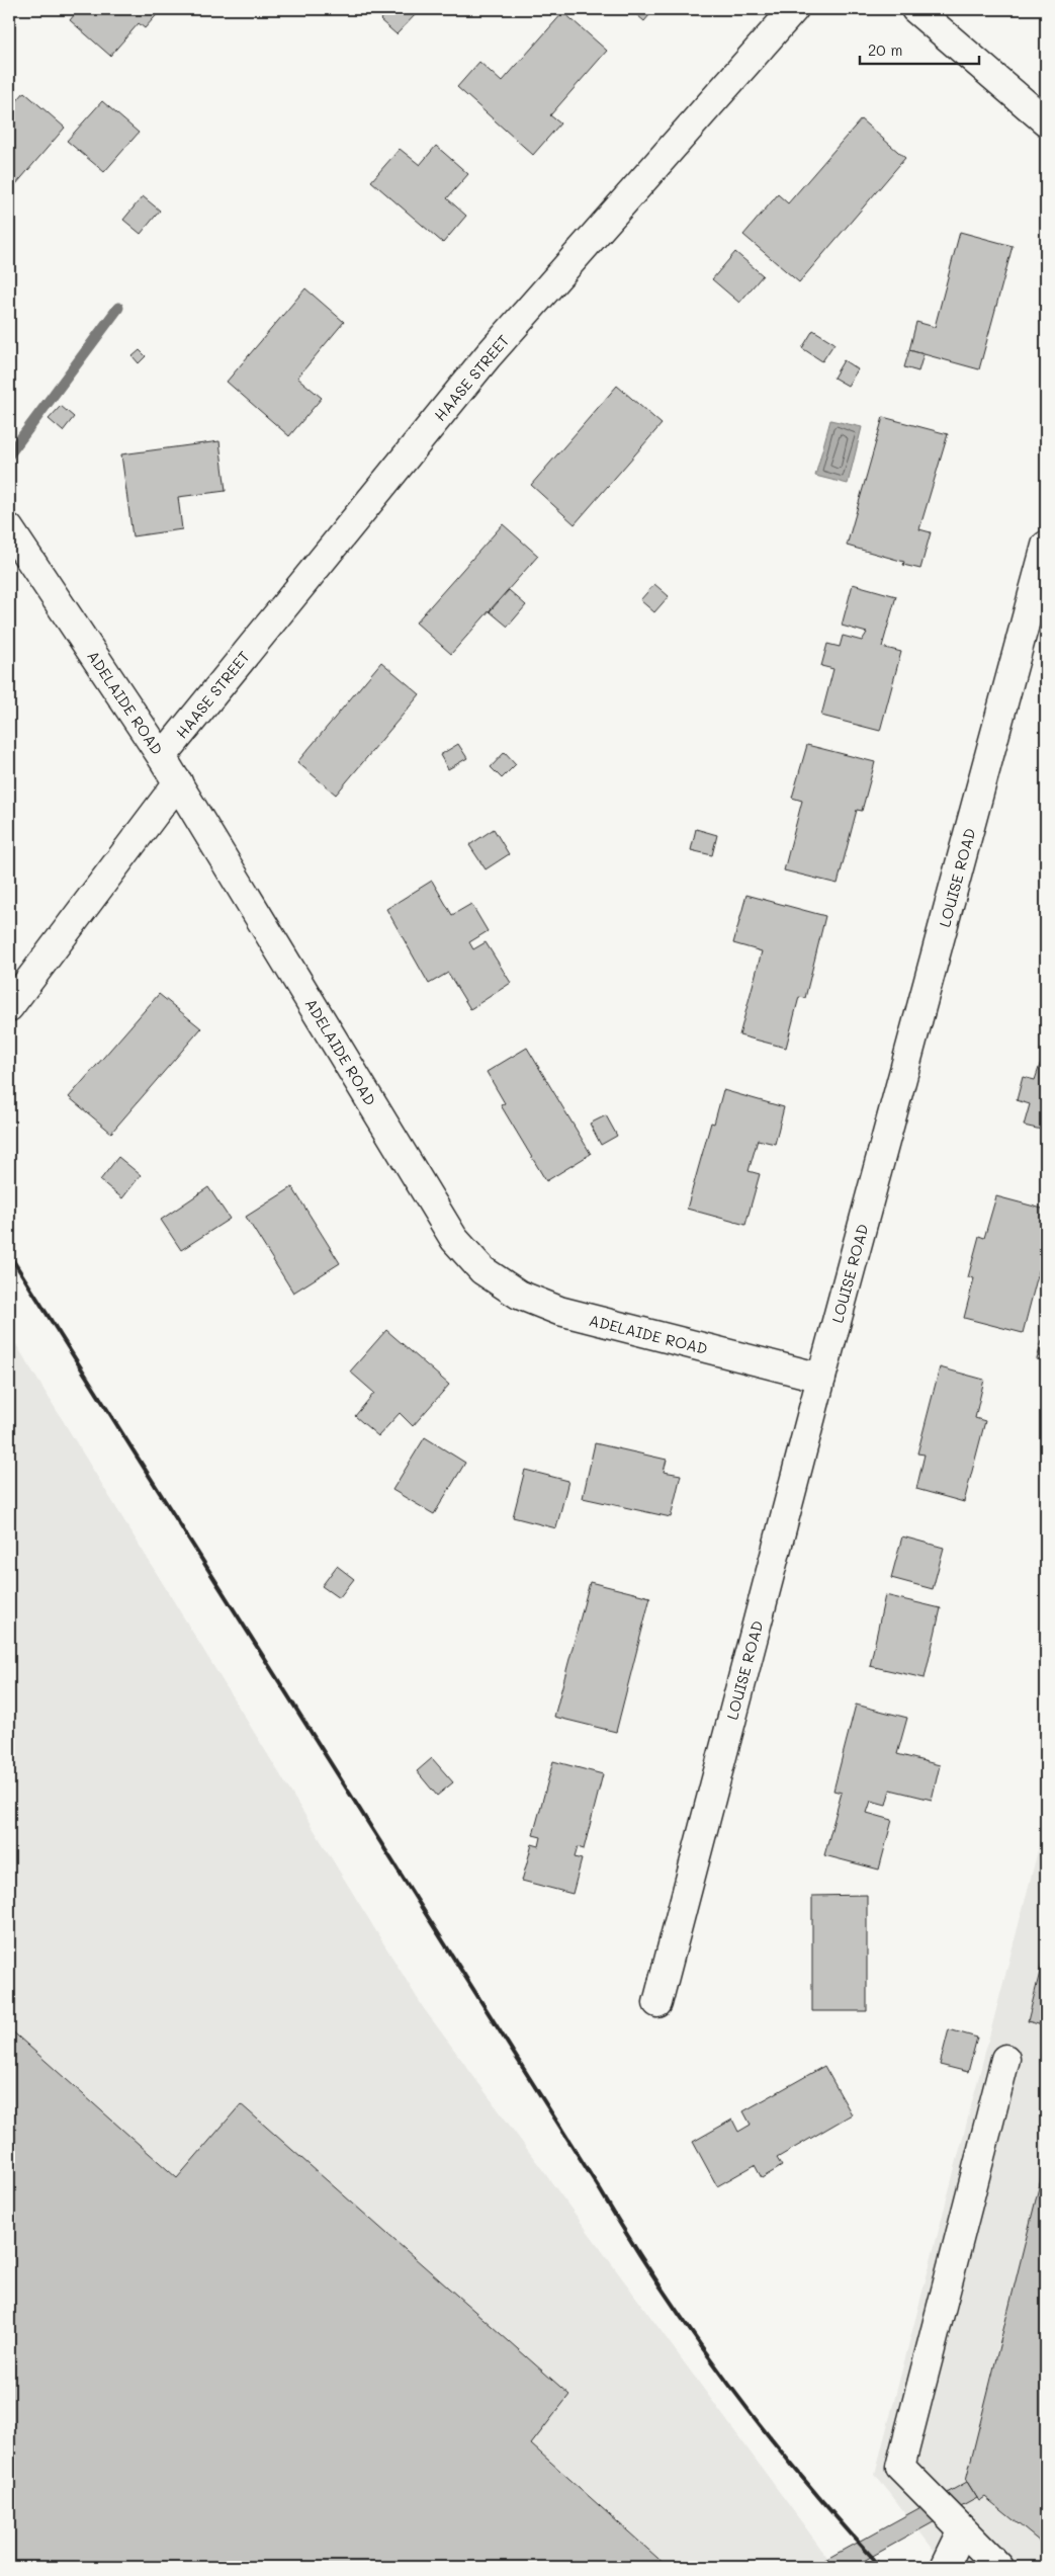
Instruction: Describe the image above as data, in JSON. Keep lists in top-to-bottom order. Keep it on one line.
{"streets":{"street":["HAASE STREET","ADELAIDE ROAD","LOUISE ROAD"]},"crossings":[["HAASE STREET","ADELAIDE ROAD"],["ADELAIDE ROAD","LOUISE ROAD"]],"scale_bar":"20 m"}
